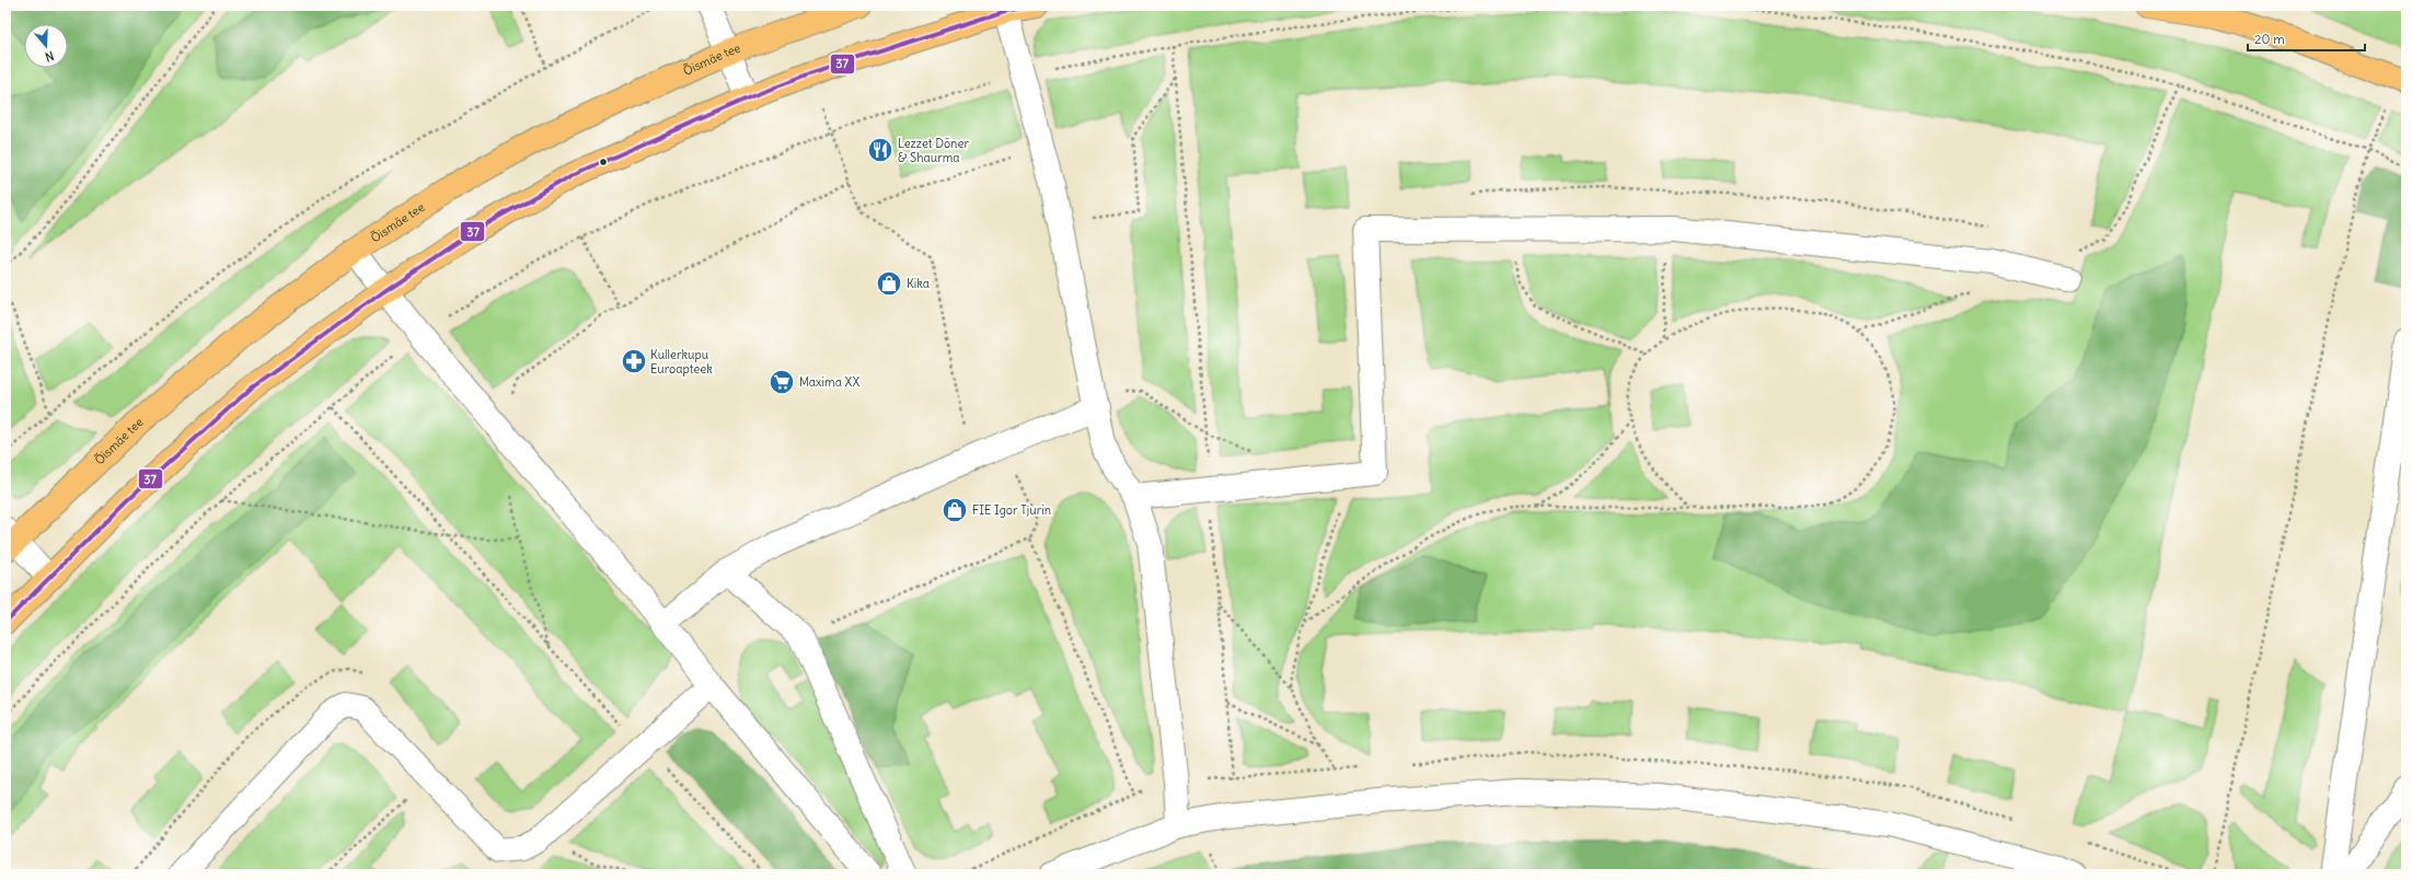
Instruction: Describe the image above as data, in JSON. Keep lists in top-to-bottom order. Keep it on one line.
{"streets":{"main road":["Õismäe tee"]},"places":{"restaurant":["Lezzet Döner & Shaurma"],"shop":["Kika","FIE Igor Tjurin"],"pharmacy":["Kullerkupu Euroapteek"],"supermarket":["Maxima XX"]},"lines":["transit line 37"],"scale_bar":"20 m","north":"bottom"}
